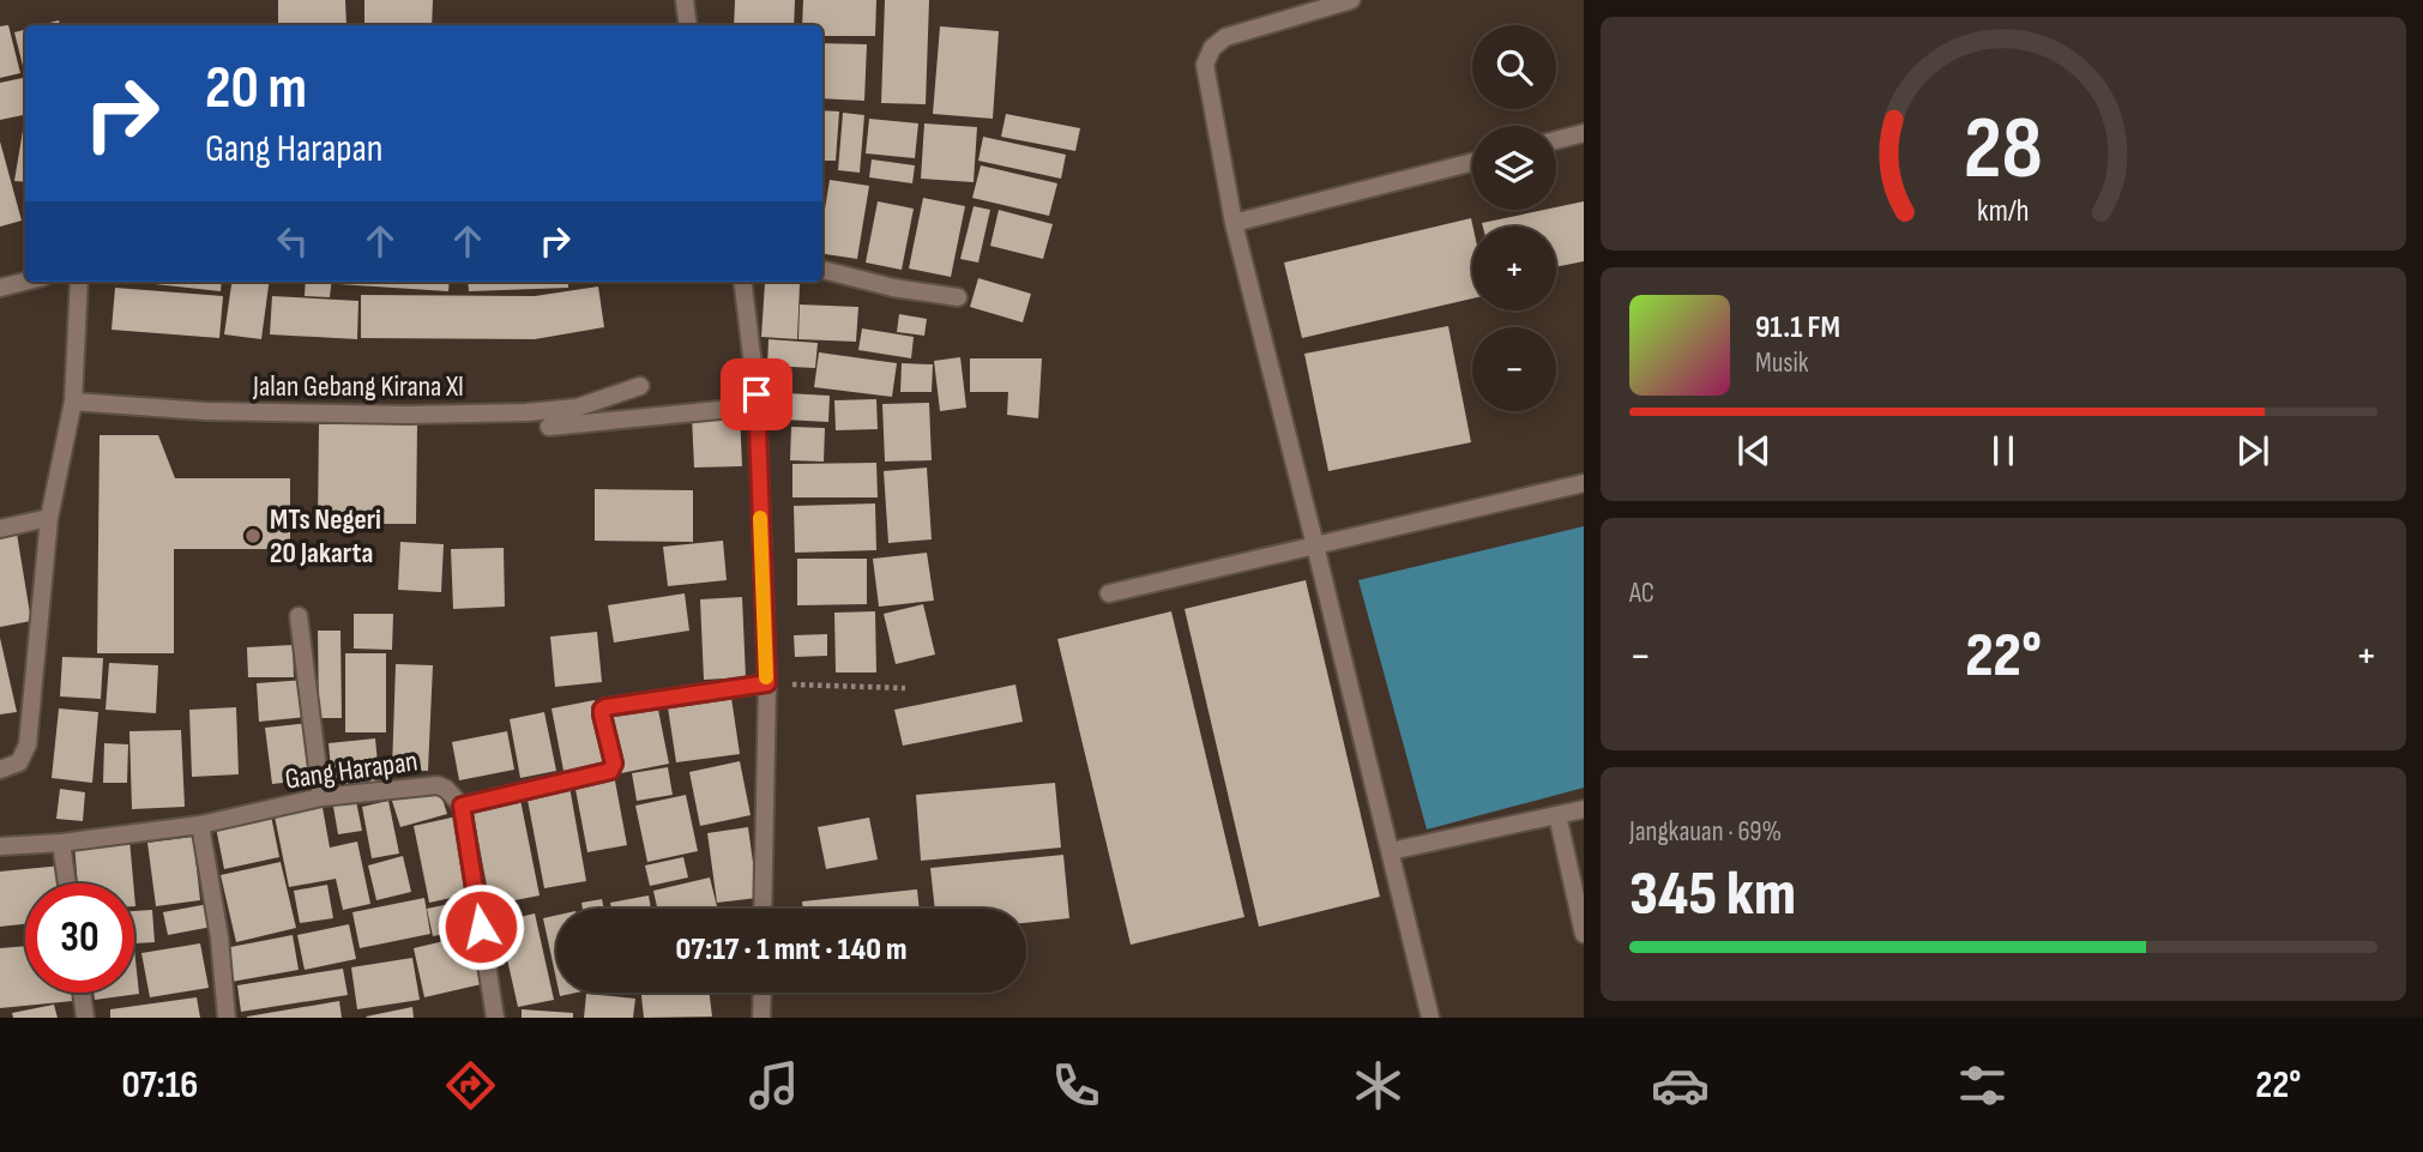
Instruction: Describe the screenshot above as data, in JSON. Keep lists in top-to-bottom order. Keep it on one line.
{"streets":{"street":["Jalan Gebang Kirana XI","Gang Harapan"]},"places":["MTs Negeri 20 Jakarta"],"page":{"map_buttons":["+","−"],"turn":["20 m","Gang Harapan"],"song":["91.1 FM","Musik"],"tile":["AC",["Jangkauan · 69%","345 km"]],"heat":["−","22°","+"],"limit":"30","trip":"07:17 · 1 mnt · 140 m","tabs":["07:16","22°"],"gauge":["28","km/h"]}}
